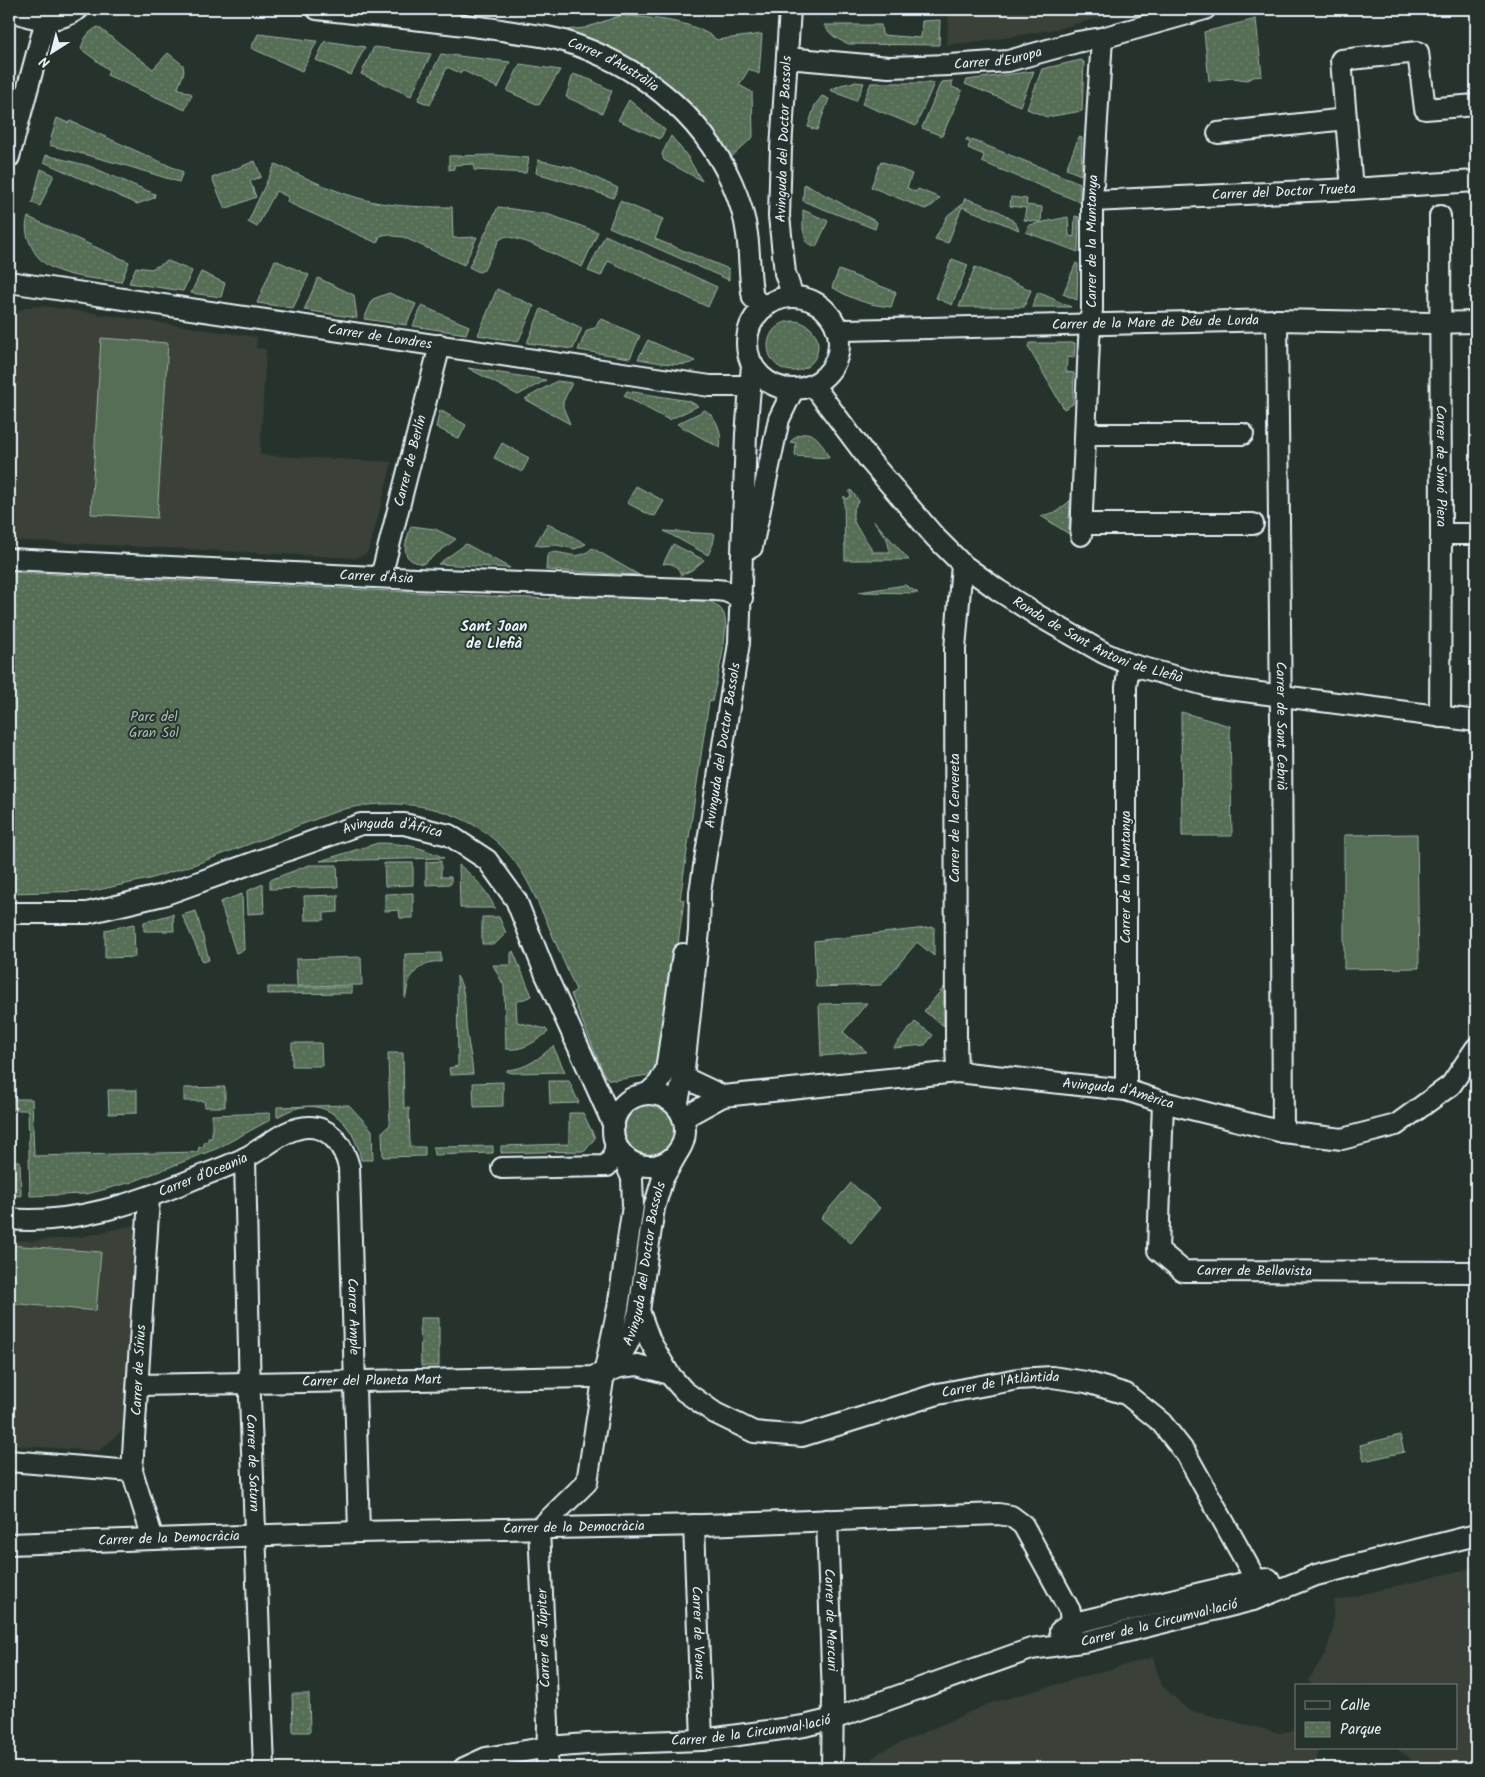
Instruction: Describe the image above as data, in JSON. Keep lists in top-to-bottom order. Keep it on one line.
{"streets":{"street":["Carrer d'Europa","Carrer d'Austràlia","Avinguda del Doctor Bassols","Carrer del Doctor Trueta","Carrer de la Muntanya","Carrer de la Mare de Déu de Lorda","Carrer de Londres","Carrer de Berlín","Carrer de Simó Piera","Carrer d'Àsia","Ronda de Sant Antoni de Llefià","Carrer de Sant Cebrià","Carrer de la Cervereta","Avinguda d'Àfrica","Avinguda d'Amèrica","Carrer d'Oceania","Carrer de Bellavista","Carrer Ample","Carrer de Sírius","Carrer del Planeta Mart","Carrer de l'Atlàntida","Carrer de Saturn","Carrer de la Democràcia","Carrer de Mercuri","Carrer de la Circumval·lació","Carrer de Venus","Carrer de Júpiter"]},"crossings":[["Carrer d'Europa","Avinguda del Doctor Bassols"],["Carrer d'Europa","Carrer de la Muntanya"],["Carrer d'Austràlia","Avinguda del Doctor Bassols"],["Carrer d'Austràlia","Carrer de la Mare de Déu de Lorda"],["Carrer d'Austràlia","Ronda de Sant Antoni de Llefià"],["Avinguda del Doctor Bassols","Carrer de la Mare de Déu de Lorda"],["Avinguda del Doctor Bassols","Carrer de Londres"],["Avinguda del Doctor Bassols","Carrer d'Àsia"],["Avinguda del Doctor Bassols","Ronda de Sant Antoni de Llefià"],["Avinguda del Doctor Bassols","Avinguda d'Àfrica"],["Avinguda del Doctor Bassols","Avinguda d'Amèrica"],["Avinguda del Doctor Bassols","Carrer del Planeta Mart"],["Avinguda del Doctor Bassols","Carrer de l'Atlàntida"],["Avinguda del Doctor Bassols","Carrer de la Democràcia"],["Avinguda del Doctor Bassols","Carrer de Júpiter"],["Carrer del Doctor Trueta","Carrer de la Muntanya"],["Carrer de la Muntanya","Carrer de la Mare de Déu de Lorda"],["Carrer de la Muntanya","Ronda de Sant Antoni de Llefià"],["Carrer de la Muntanya","Avinguda d'Amèrica"],["Carrer de la Mare de Déu de Lorda","Carrer de Simó Piera"],["Carrer de la Mare de Déu de Lorda","Ronda de Sant Antoni de Llefià"],["Carrer de la Mare de Déu de Lorda","Carrer de Sant Cebrià"],["Carrer de Londres","Carrer de Berlín"],["Carrer de Berlín","Carrer d'Àsia"],["Carrer de Simó Piera","Ronda de Sant Antoni de Llefià"],["Ronda de Sant Antoni de Llefià","Carrer de Sant Cebrià"],["Ronda de Sant Antoni de Llefià","Carrer de la Cervereta"],["Carrer de Sant Cebrià","Avinguda d'Amèrica"],["Carrer de la Cervereta","Avinguda d'Amèrica"],["Avinguda d'Àfrica","Avinguda d'Amèrica"],["Avinguda d'Amèrica","Carrer de Bellavista"],["Carrer d'Oceania","Carrer Ample"],["Carrer d'Oceania","Carrer de Sírius"],["Carrer d'Oceania","Carrer de Saturn"],["Carrer Ample","Carrer del Planeta Mart"],["Carrer Ample","Carrer de la Democràcia"],["Carrer de Sírius","Carrer del Planeta Mart"],["Carrer de Sírius","Carrer de la Democràcia"],["Carrer del Planeta Mart","Carrer de Saturn"],["Carrer de l'Atlàntida","Carrer de la Circumval·lació"],["Carrer de Saturn","Carrer de la Democràcia"],["Carrer de la Democràcia","Carrer de Mercuri"],["Carrer de la Democràcia","Carrer de la Circumval·lació"],["Carrer de la Democràcia","Carrer de Venus"],["Carrer de la Democràcia","Carrer de Júpiter"],["Carrer de Mercuri","Carrer de la Circumval·lació"],["Carrer de la Circumval·lació","Carrer de Venus"],["Carrer de la Circumval·lació","Carrer de Júpiter"]],"districts":["Sant Joan de Llefià"],"parks":["Parc del Gran Sol"],"legend":["Calle","Parque"],"north":"bottom left"}
